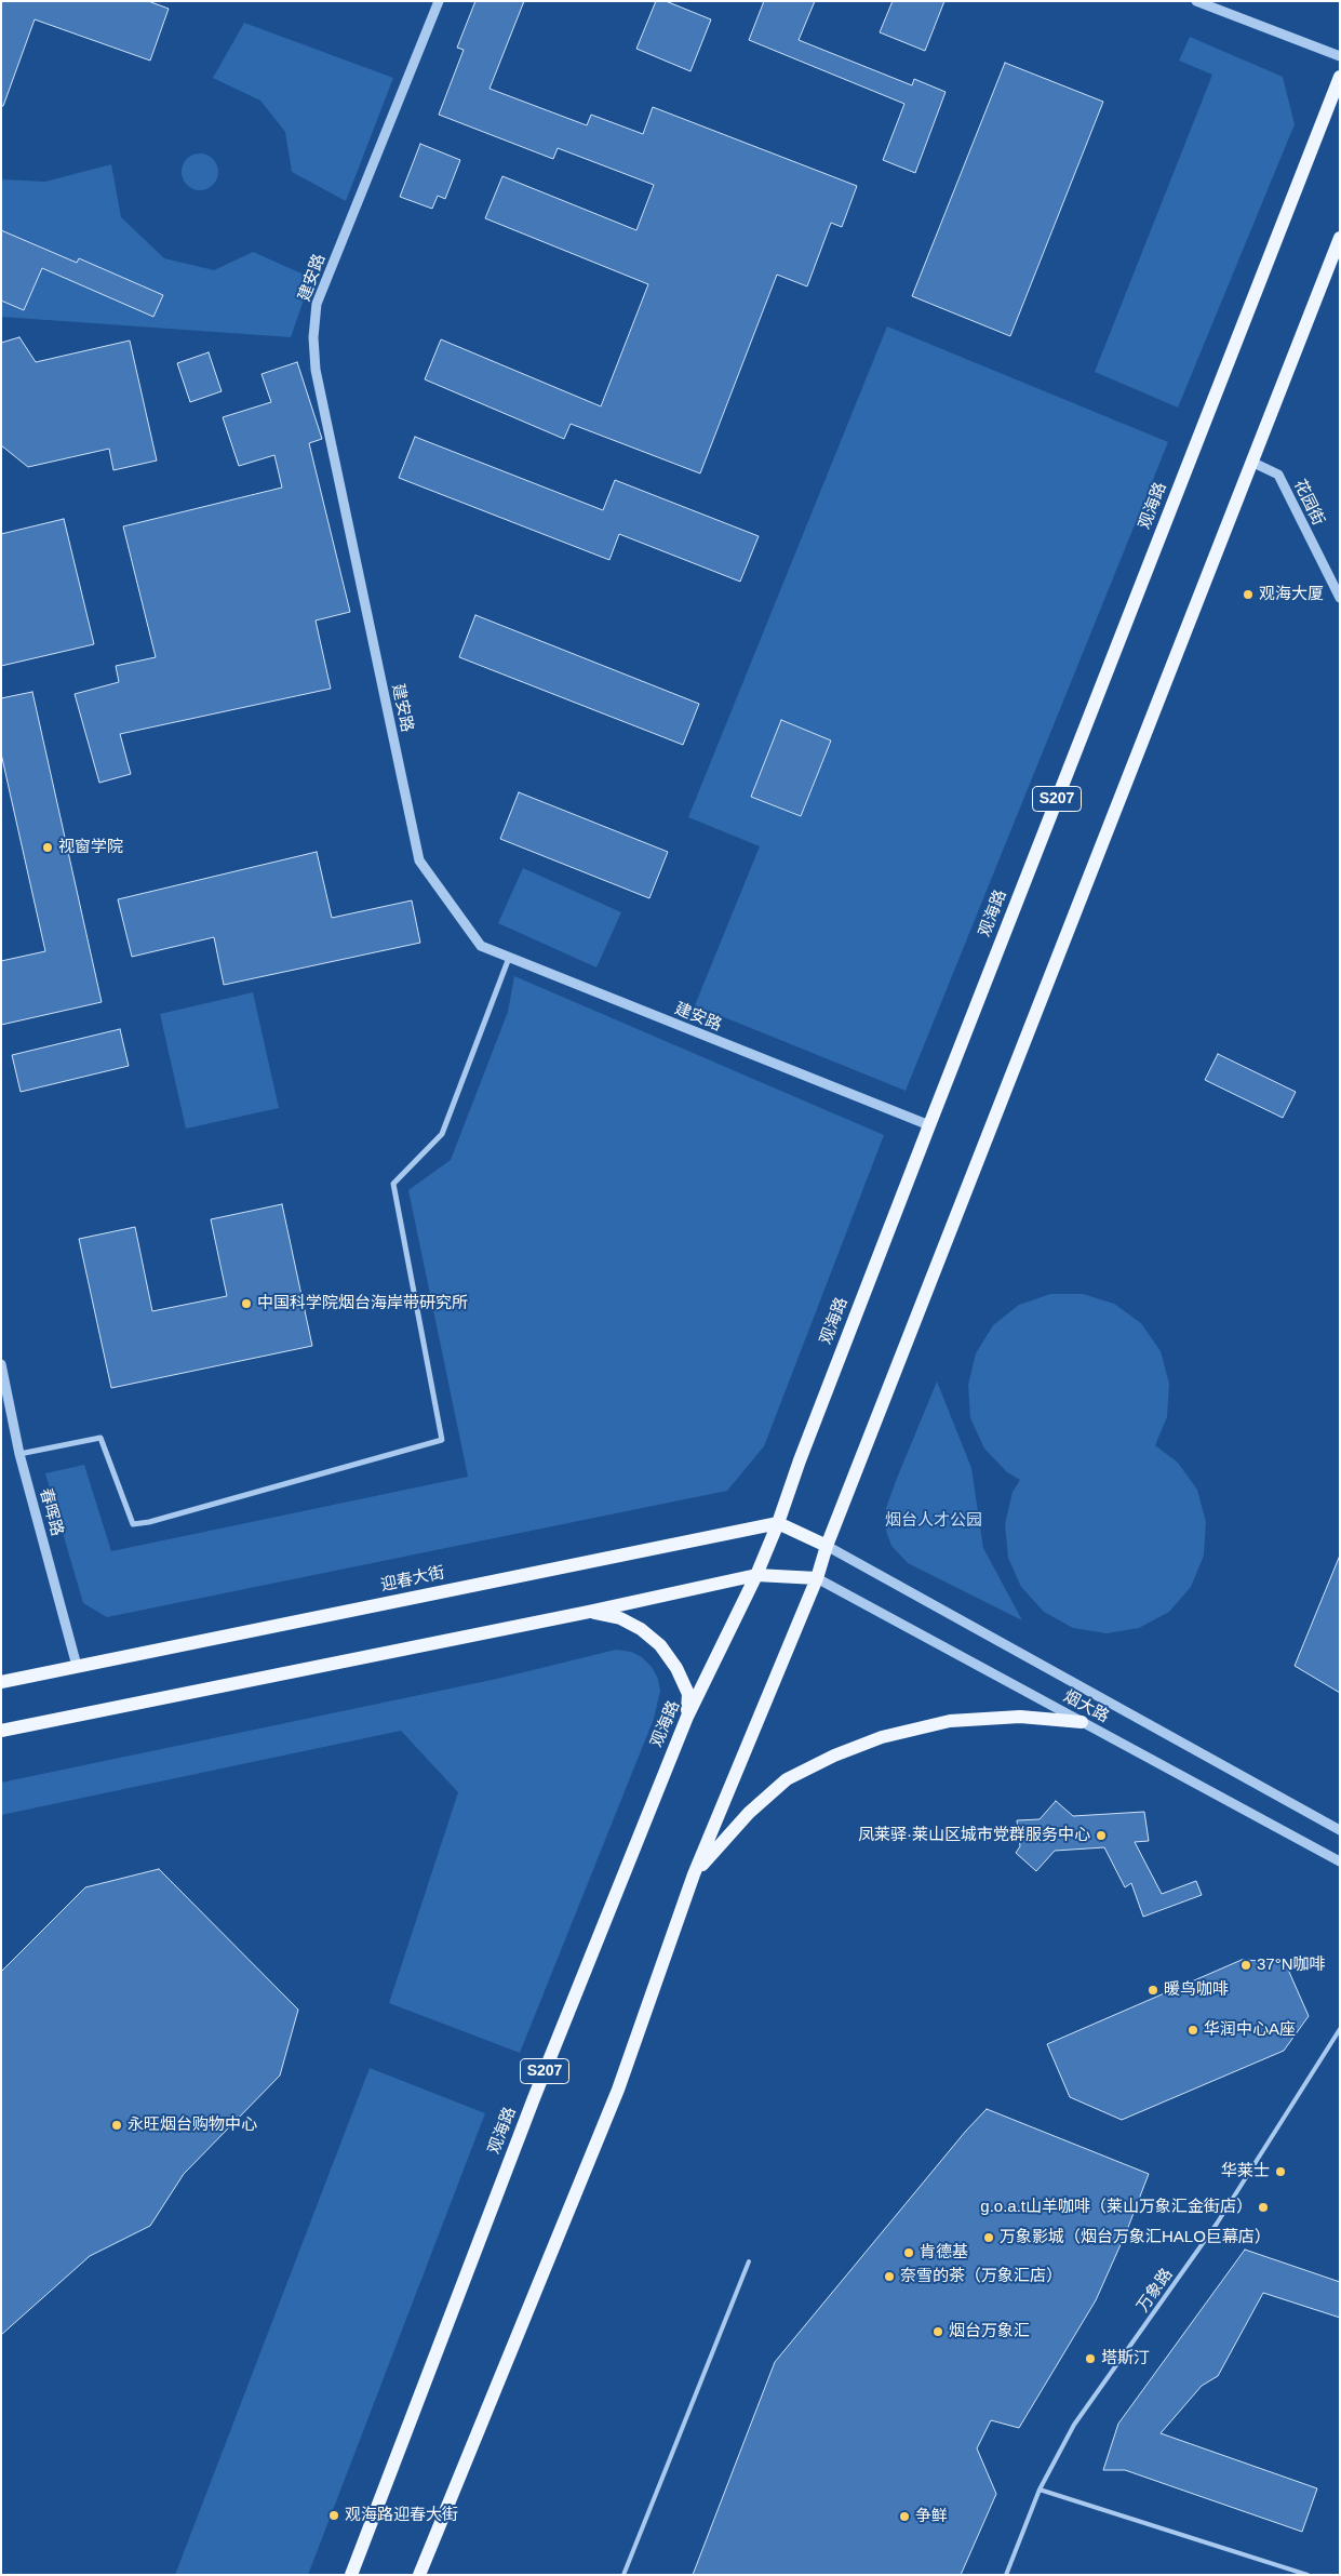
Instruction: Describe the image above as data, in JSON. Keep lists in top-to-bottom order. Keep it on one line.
{"streets":{"main road":["观海路","S207","迎春大街"],"street":["建安路","花园街","春晖路","烟大路"],"lane":["万象路"]},"crossings":[["建安路","观海路"],["观海路","迎春大街"],["春晖路","迎春大街"]],"parks":["烟台人才公园"],"places":["观海大厦","视窗学院","中国科学院烟台海岸带研究所","凤莱驿·莱山区城市党群服务中心","37°N咖啡","暖鸟咖啡","华润中心A座","永旺烟台购物中心","华莱士","g.o.a.t山羊咖啡（莱山万象汇金街店）","万象影城（烟台万象汇HALO巨幕店）","肯德基","奈雪的茶（万象汇店）","烟台万象汇","塔斯汀","观海路迎春大街","争鲜"]}
